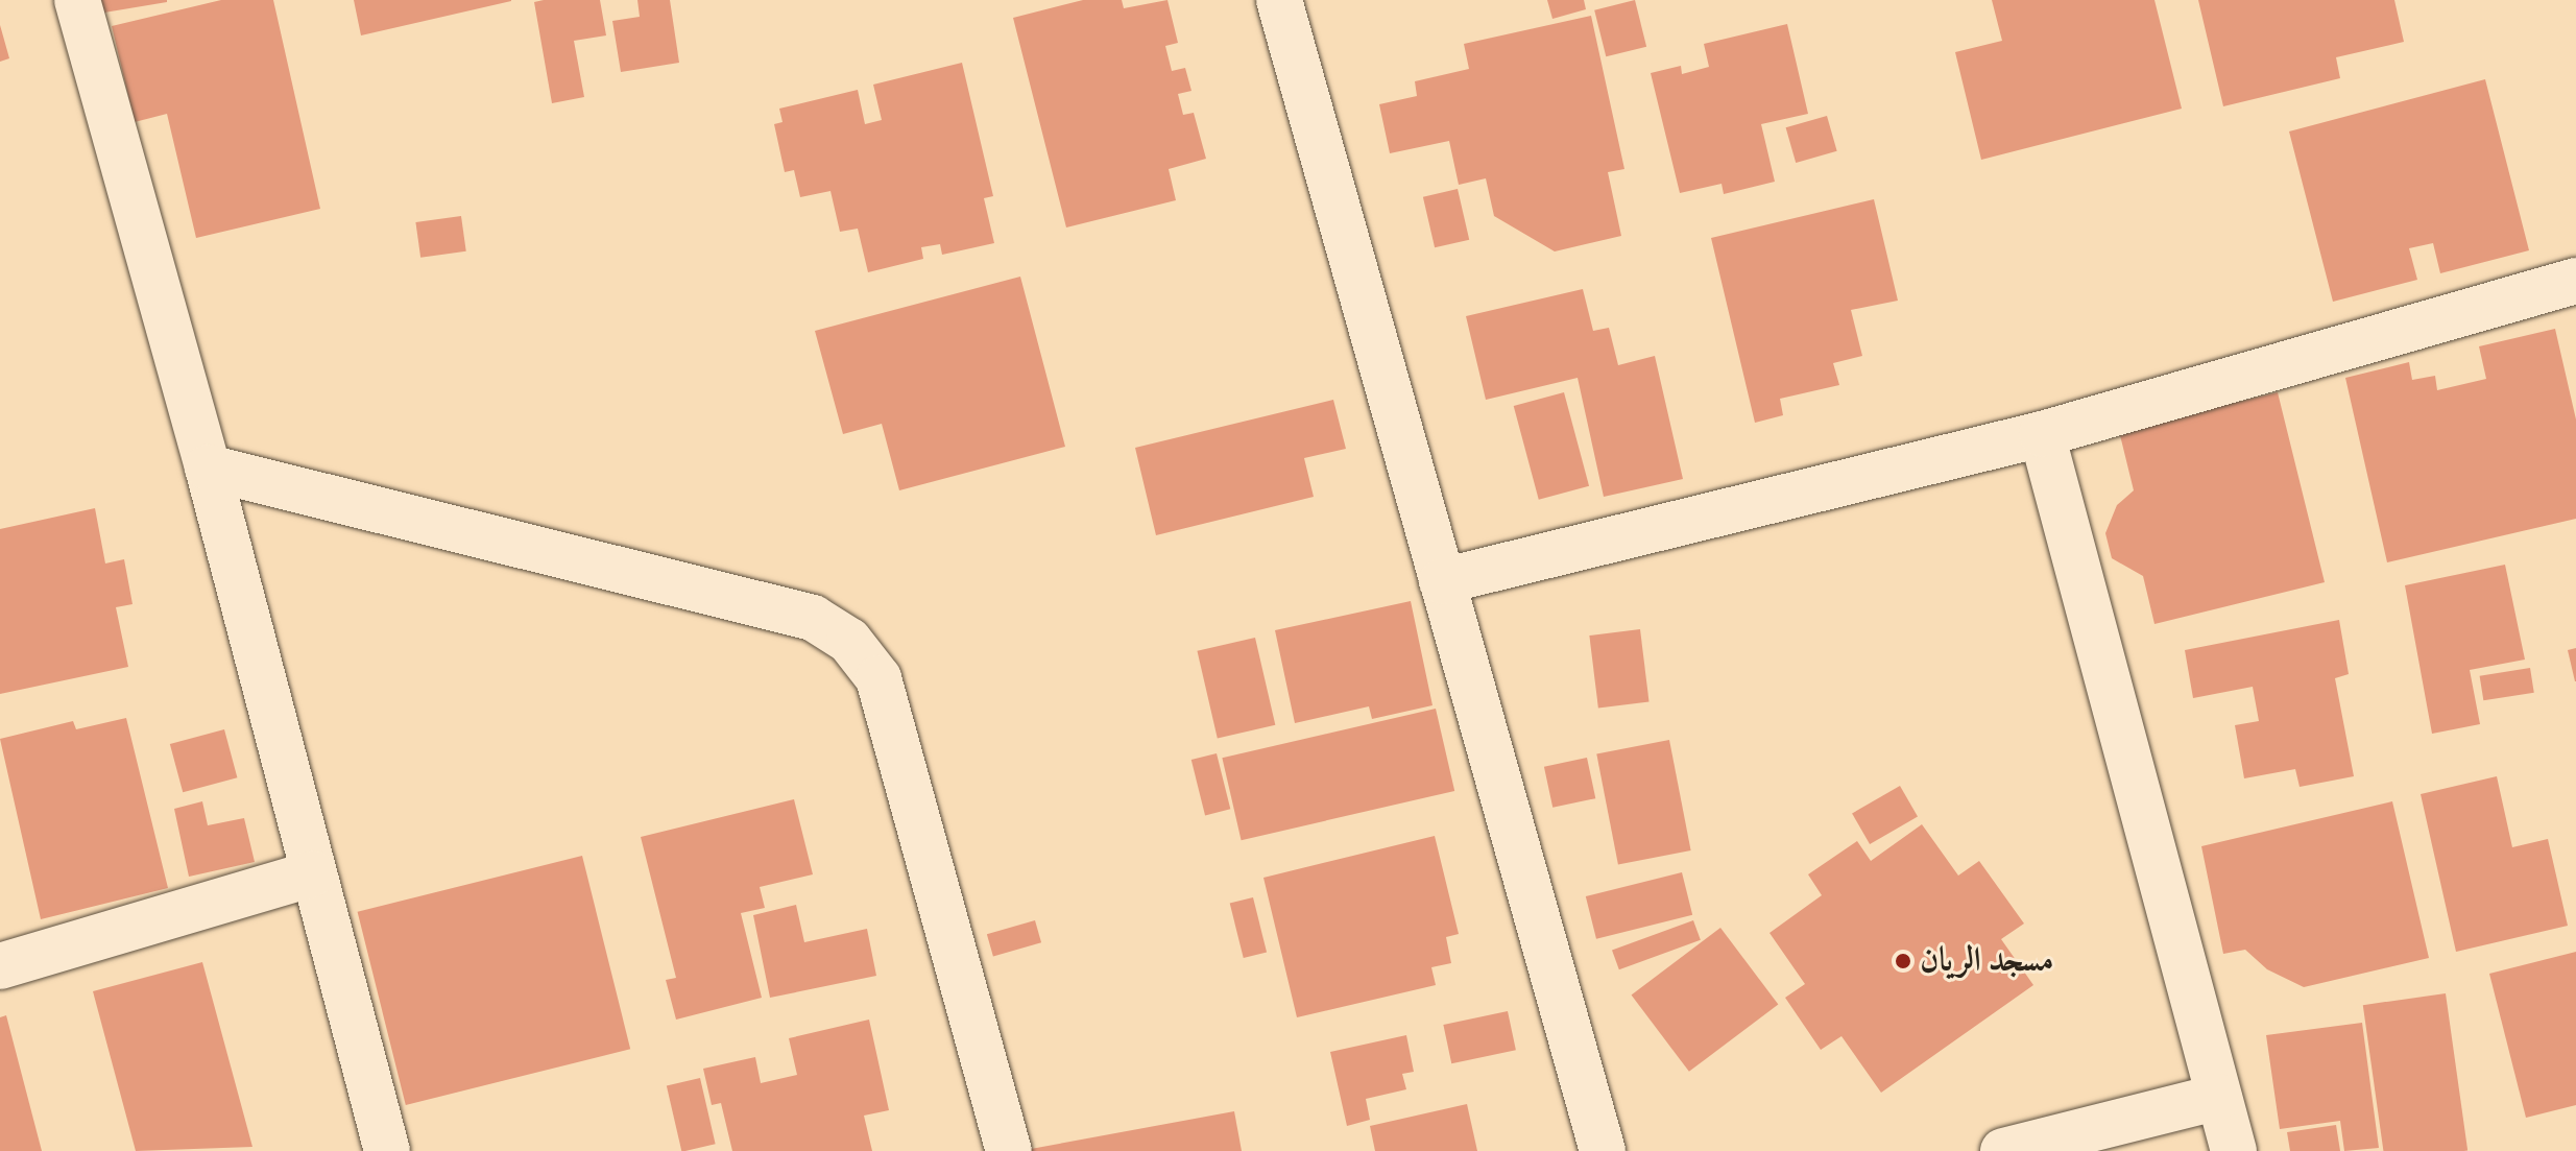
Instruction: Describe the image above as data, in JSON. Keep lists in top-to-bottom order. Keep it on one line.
{"places":["مسجد الريان"]}
